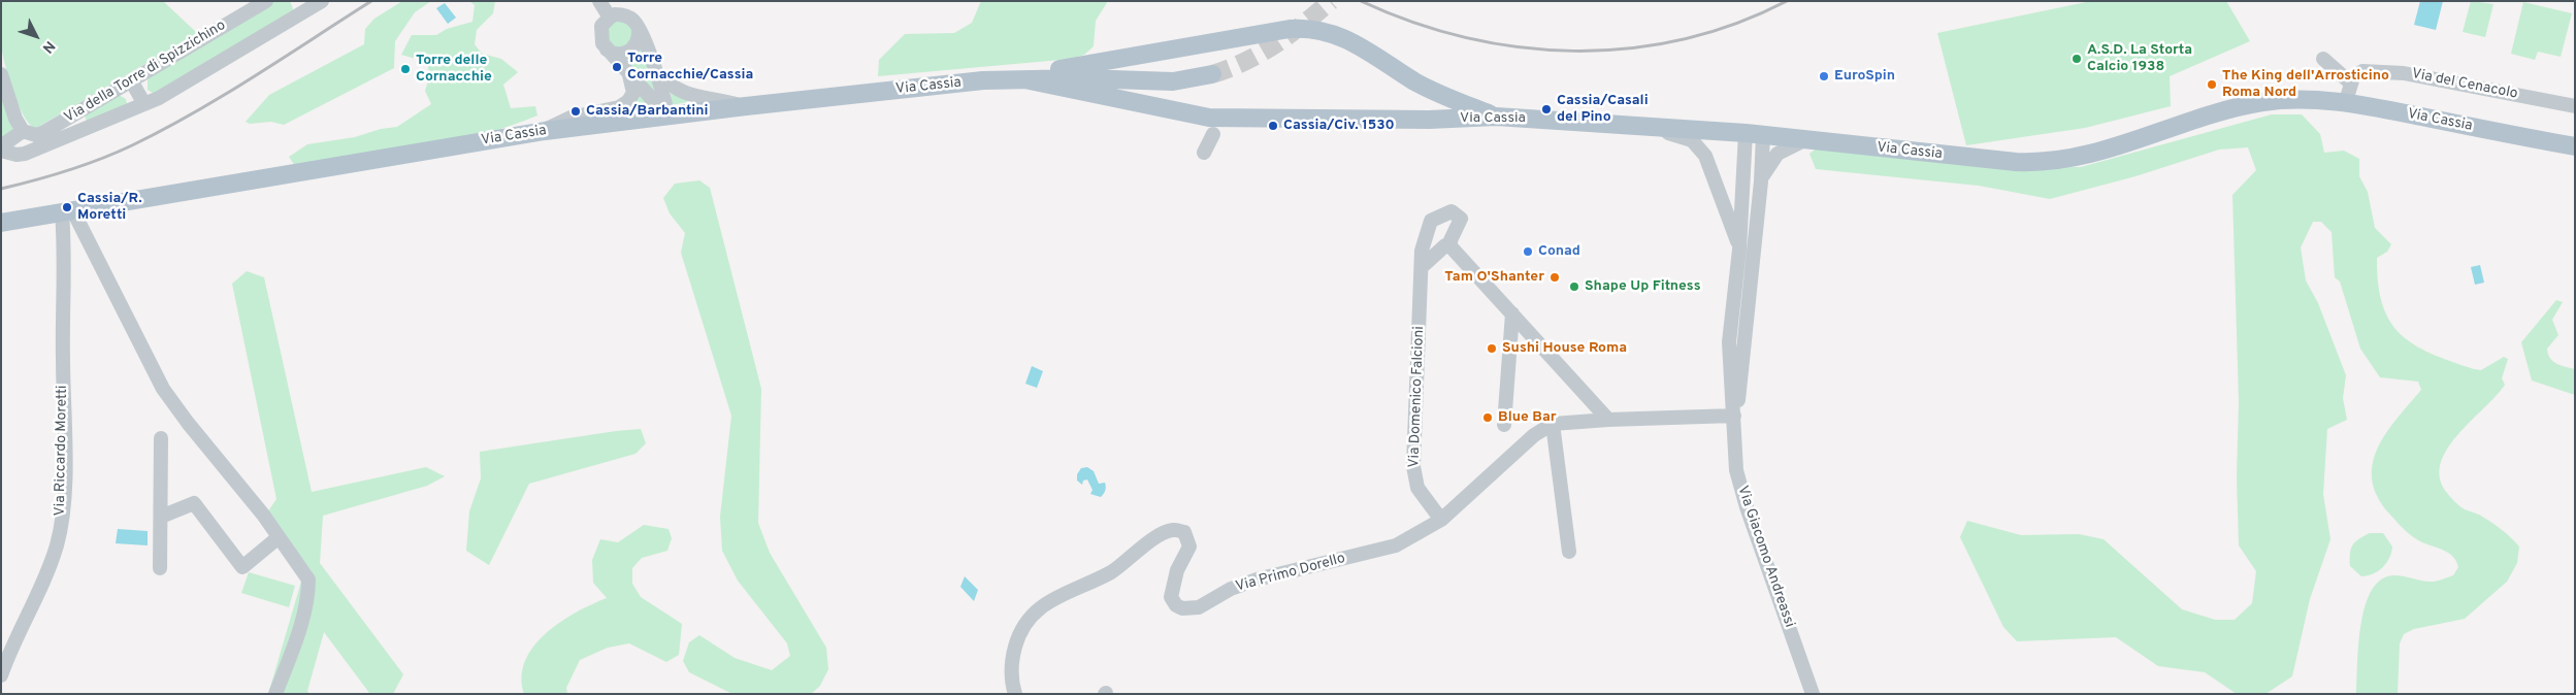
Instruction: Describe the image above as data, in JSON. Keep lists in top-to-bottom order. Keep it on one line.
{"streets":{"main road":["Via Cassia"],"street":["Via della Torre di Spizzichino","Via del Cenacolo","Via Domenico Falcioni","Via Riccardo Moretti","Via Giacomo Andreassi","Via Primo Dorello"]},"crossings":[["Via Cassia","Via Riccardo Moretti"],["Via Cassia","Via Giacomo Andreassi"],["Via Domenico Falcioni","Via Primo Dorello"],["Via Giacomo Andreassi","Via Primo Dorello"]],"places":["A.S.D. La Storta Calcio 1938","Torre Cornacchie/Cassia","Torre delle Cornacchie","EuroSpin","The King dell'Arrosticino Roma Nord","Cassia/Casali del Pino","Cassia/Barbantini","Cassia/Civ. 1530","Cassia/R. Moretti","Conad","Tam O'Shanter","Shape Up Fitness","Sushi House Roma","Blue Bar"],"north":"bottom right"}
